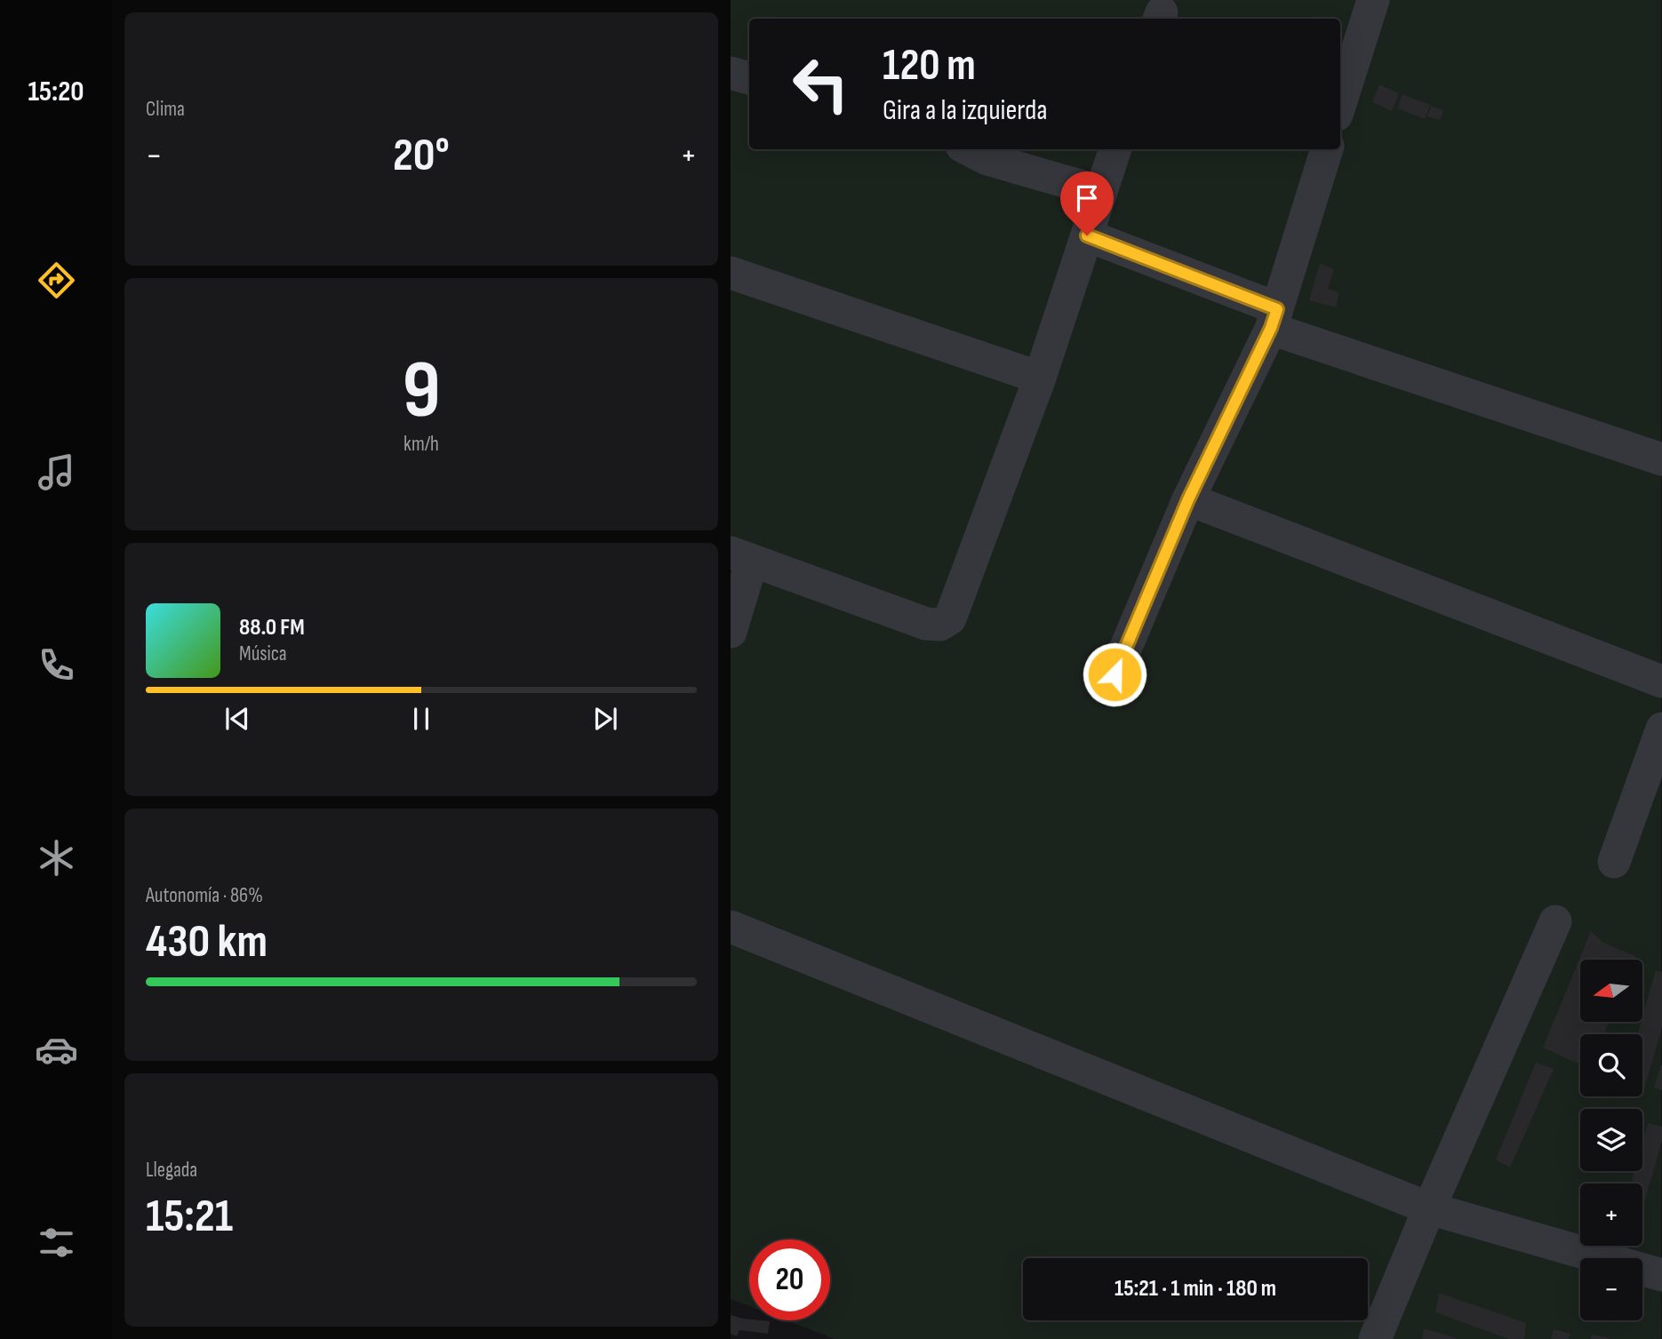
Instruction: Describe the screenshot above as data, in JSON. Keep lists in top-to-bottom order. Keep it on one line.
{"north":"left","page":{"tabs":"15:20","tile":["Clima",["9","km/h"],["Autonomía · 86%","430 km"],["Llegada","15:21"]],"turn":["120 m","Gira a la izquierda"],"heat":["−","20°","+"],"song":["88.0 FM","Música"],"map_buttons":["+","−"],"limit":"20","trip":"15:21 · 1 min · 180 m"}}
